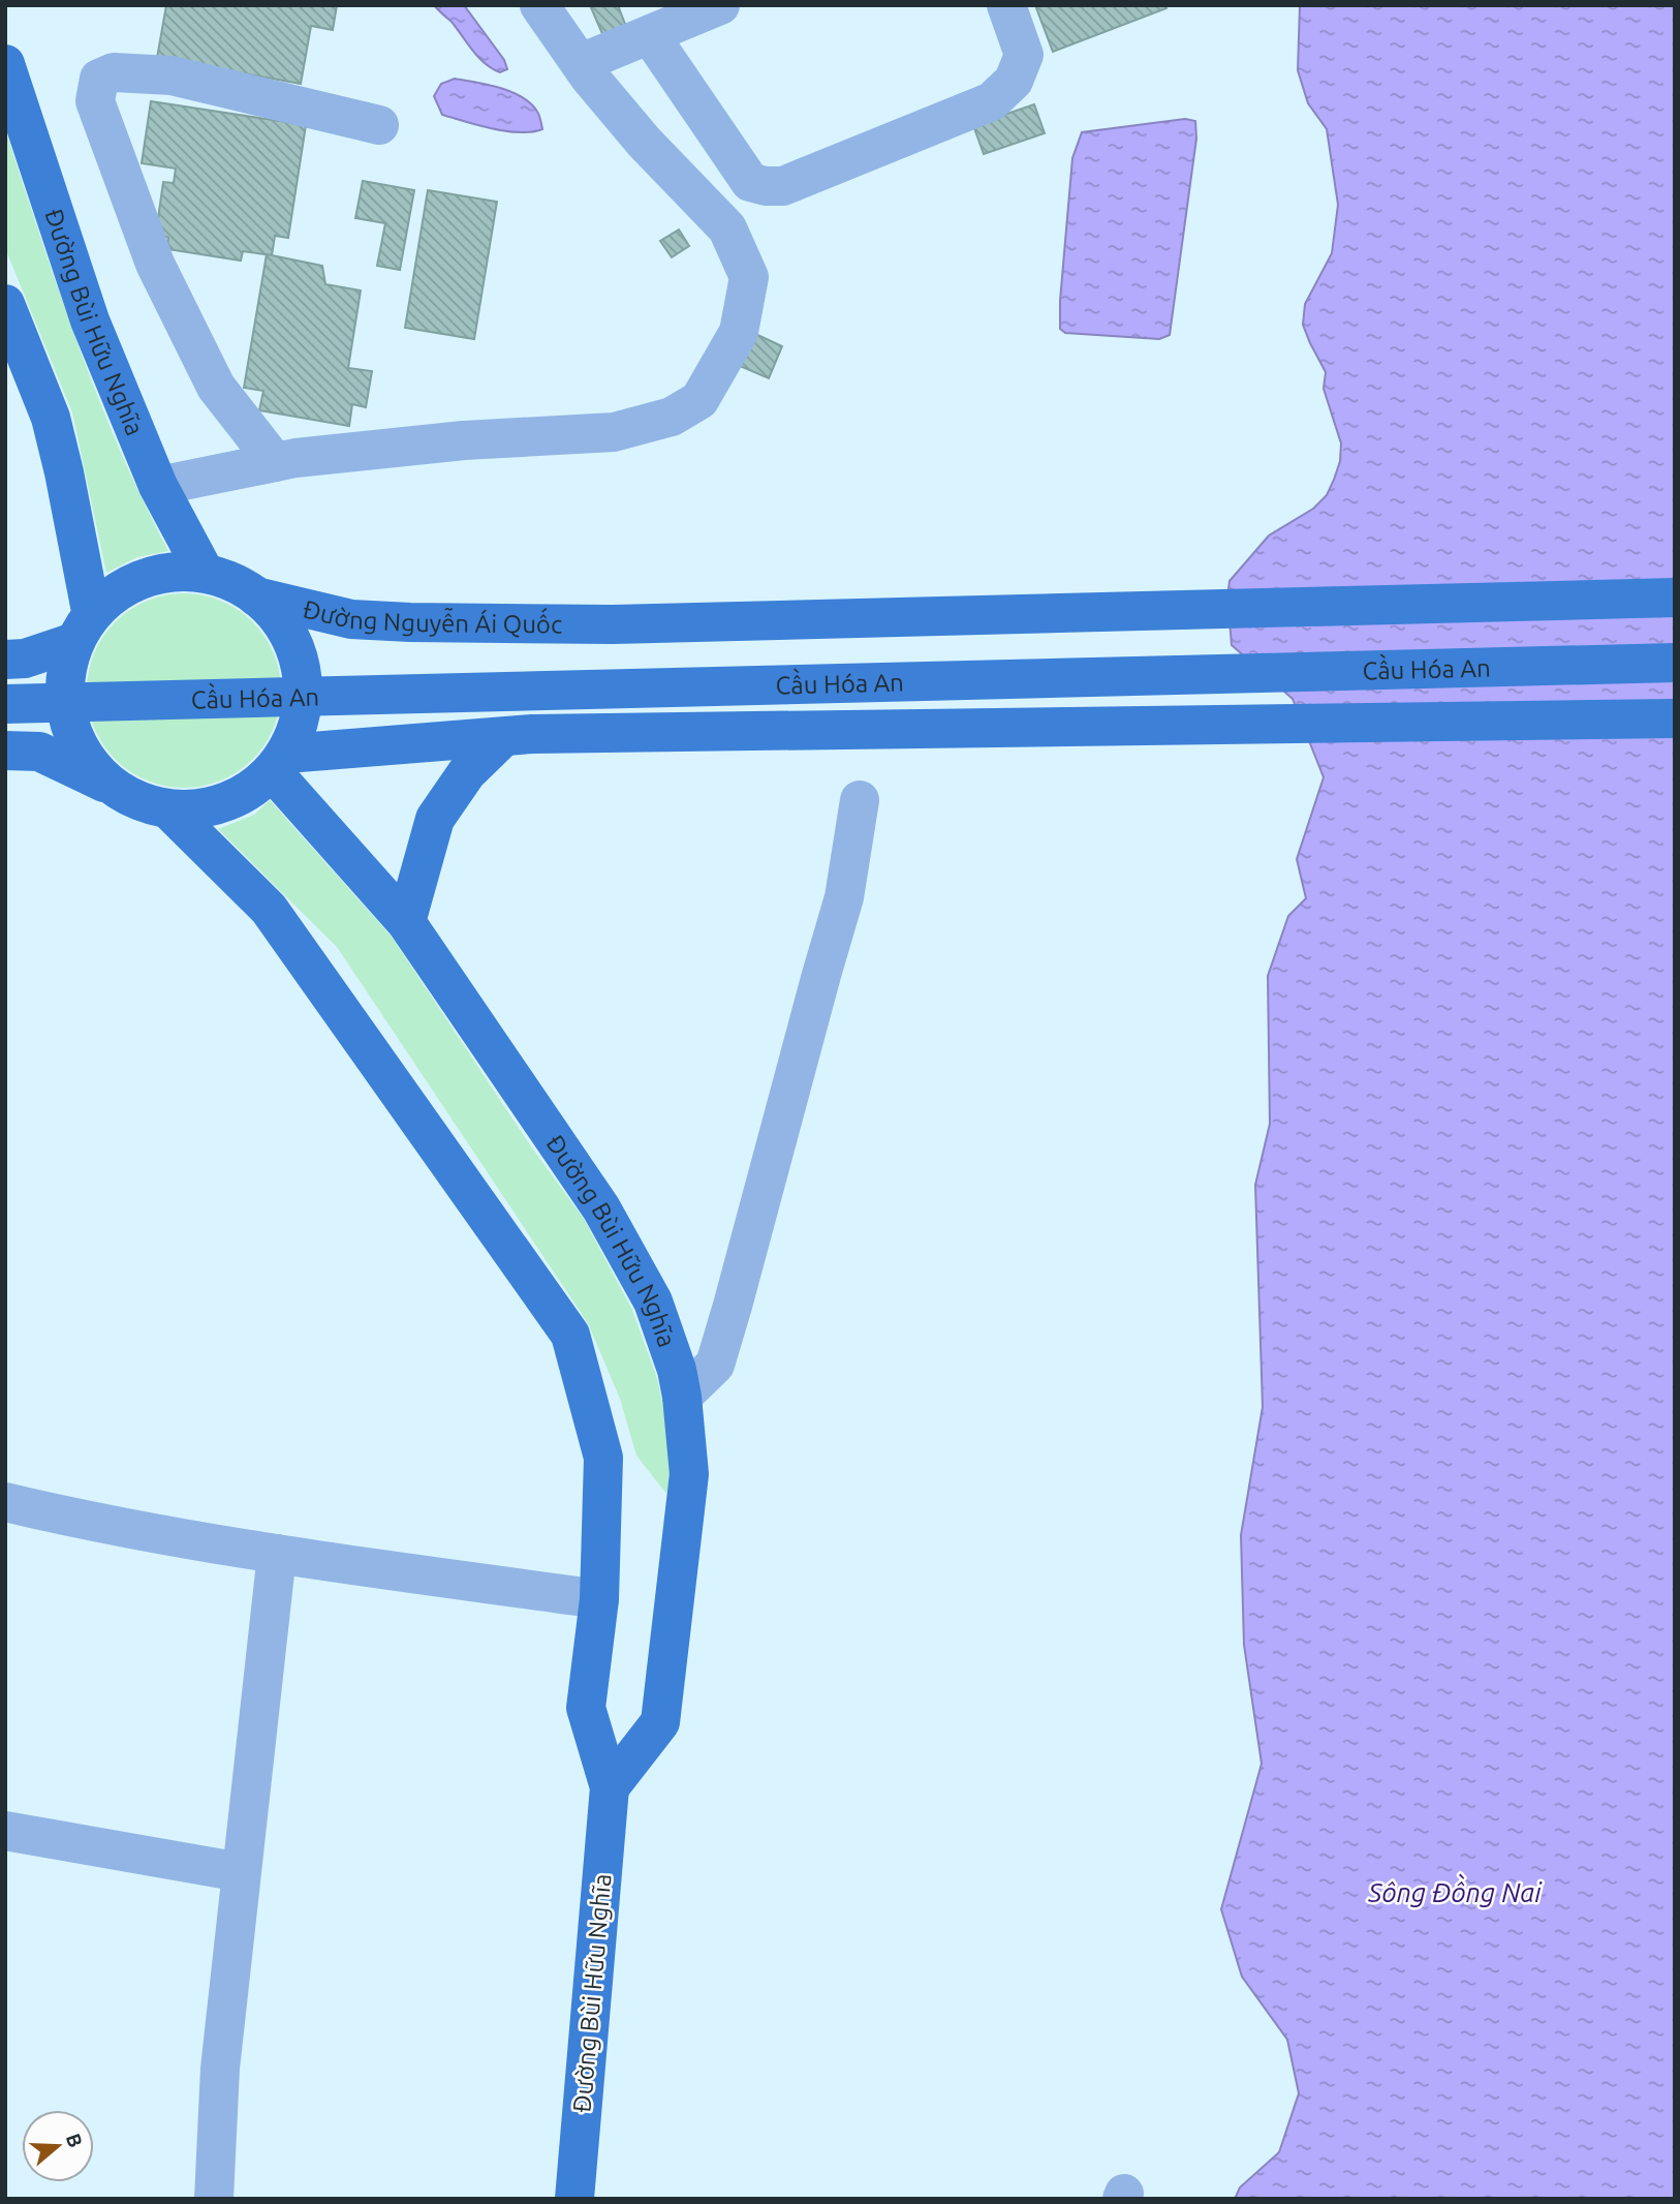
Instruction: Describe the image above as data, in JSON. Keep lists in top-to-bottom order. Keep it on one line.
{"streets":{"main road":["Đường Bùi Hữu Nghĩa","Đường Nguyễn Ái Quốc","Cầu Hóa An"]},"crossings":[["Đường Bùi Hữu Nghĩa","Đường Nguyễn Ái Quốc"]],"water":["Sông Đồng Nai"],"north":"right"}
